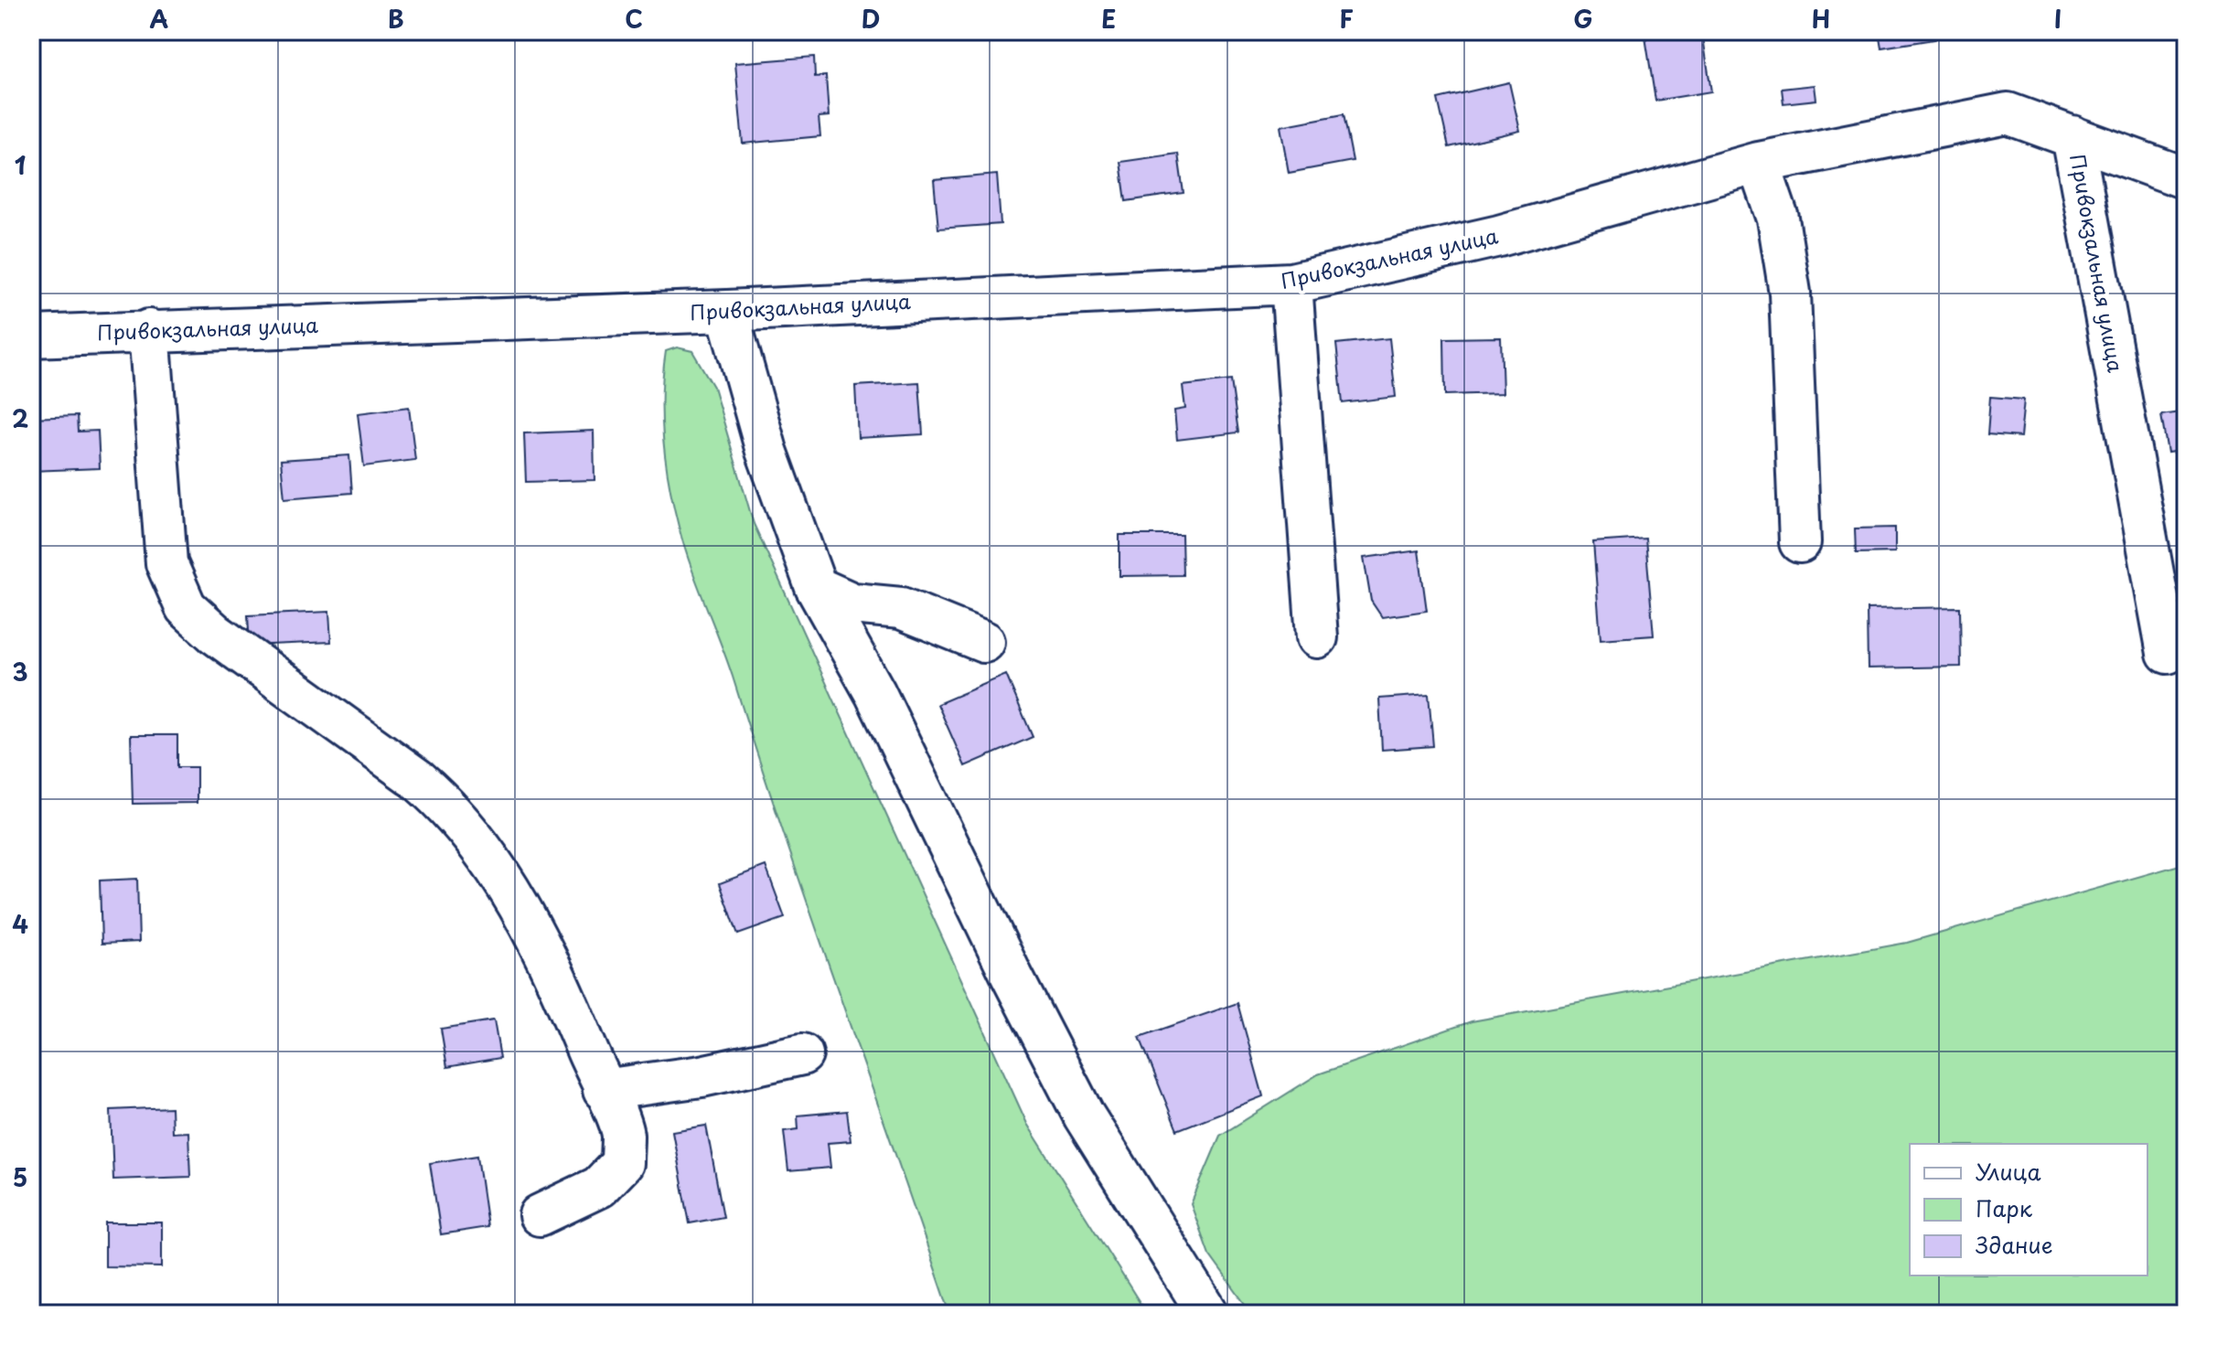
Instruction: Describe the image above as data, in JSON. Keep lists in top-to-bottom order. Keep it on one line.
{"streets":{"lane":["Привокзальная улица"]},"legend":["Улица","Парк","Здание"],"grid":{"columns":["A","B","C","D","E","F","G","H","I"],"rows":["1","2","3","4","5"]}}
